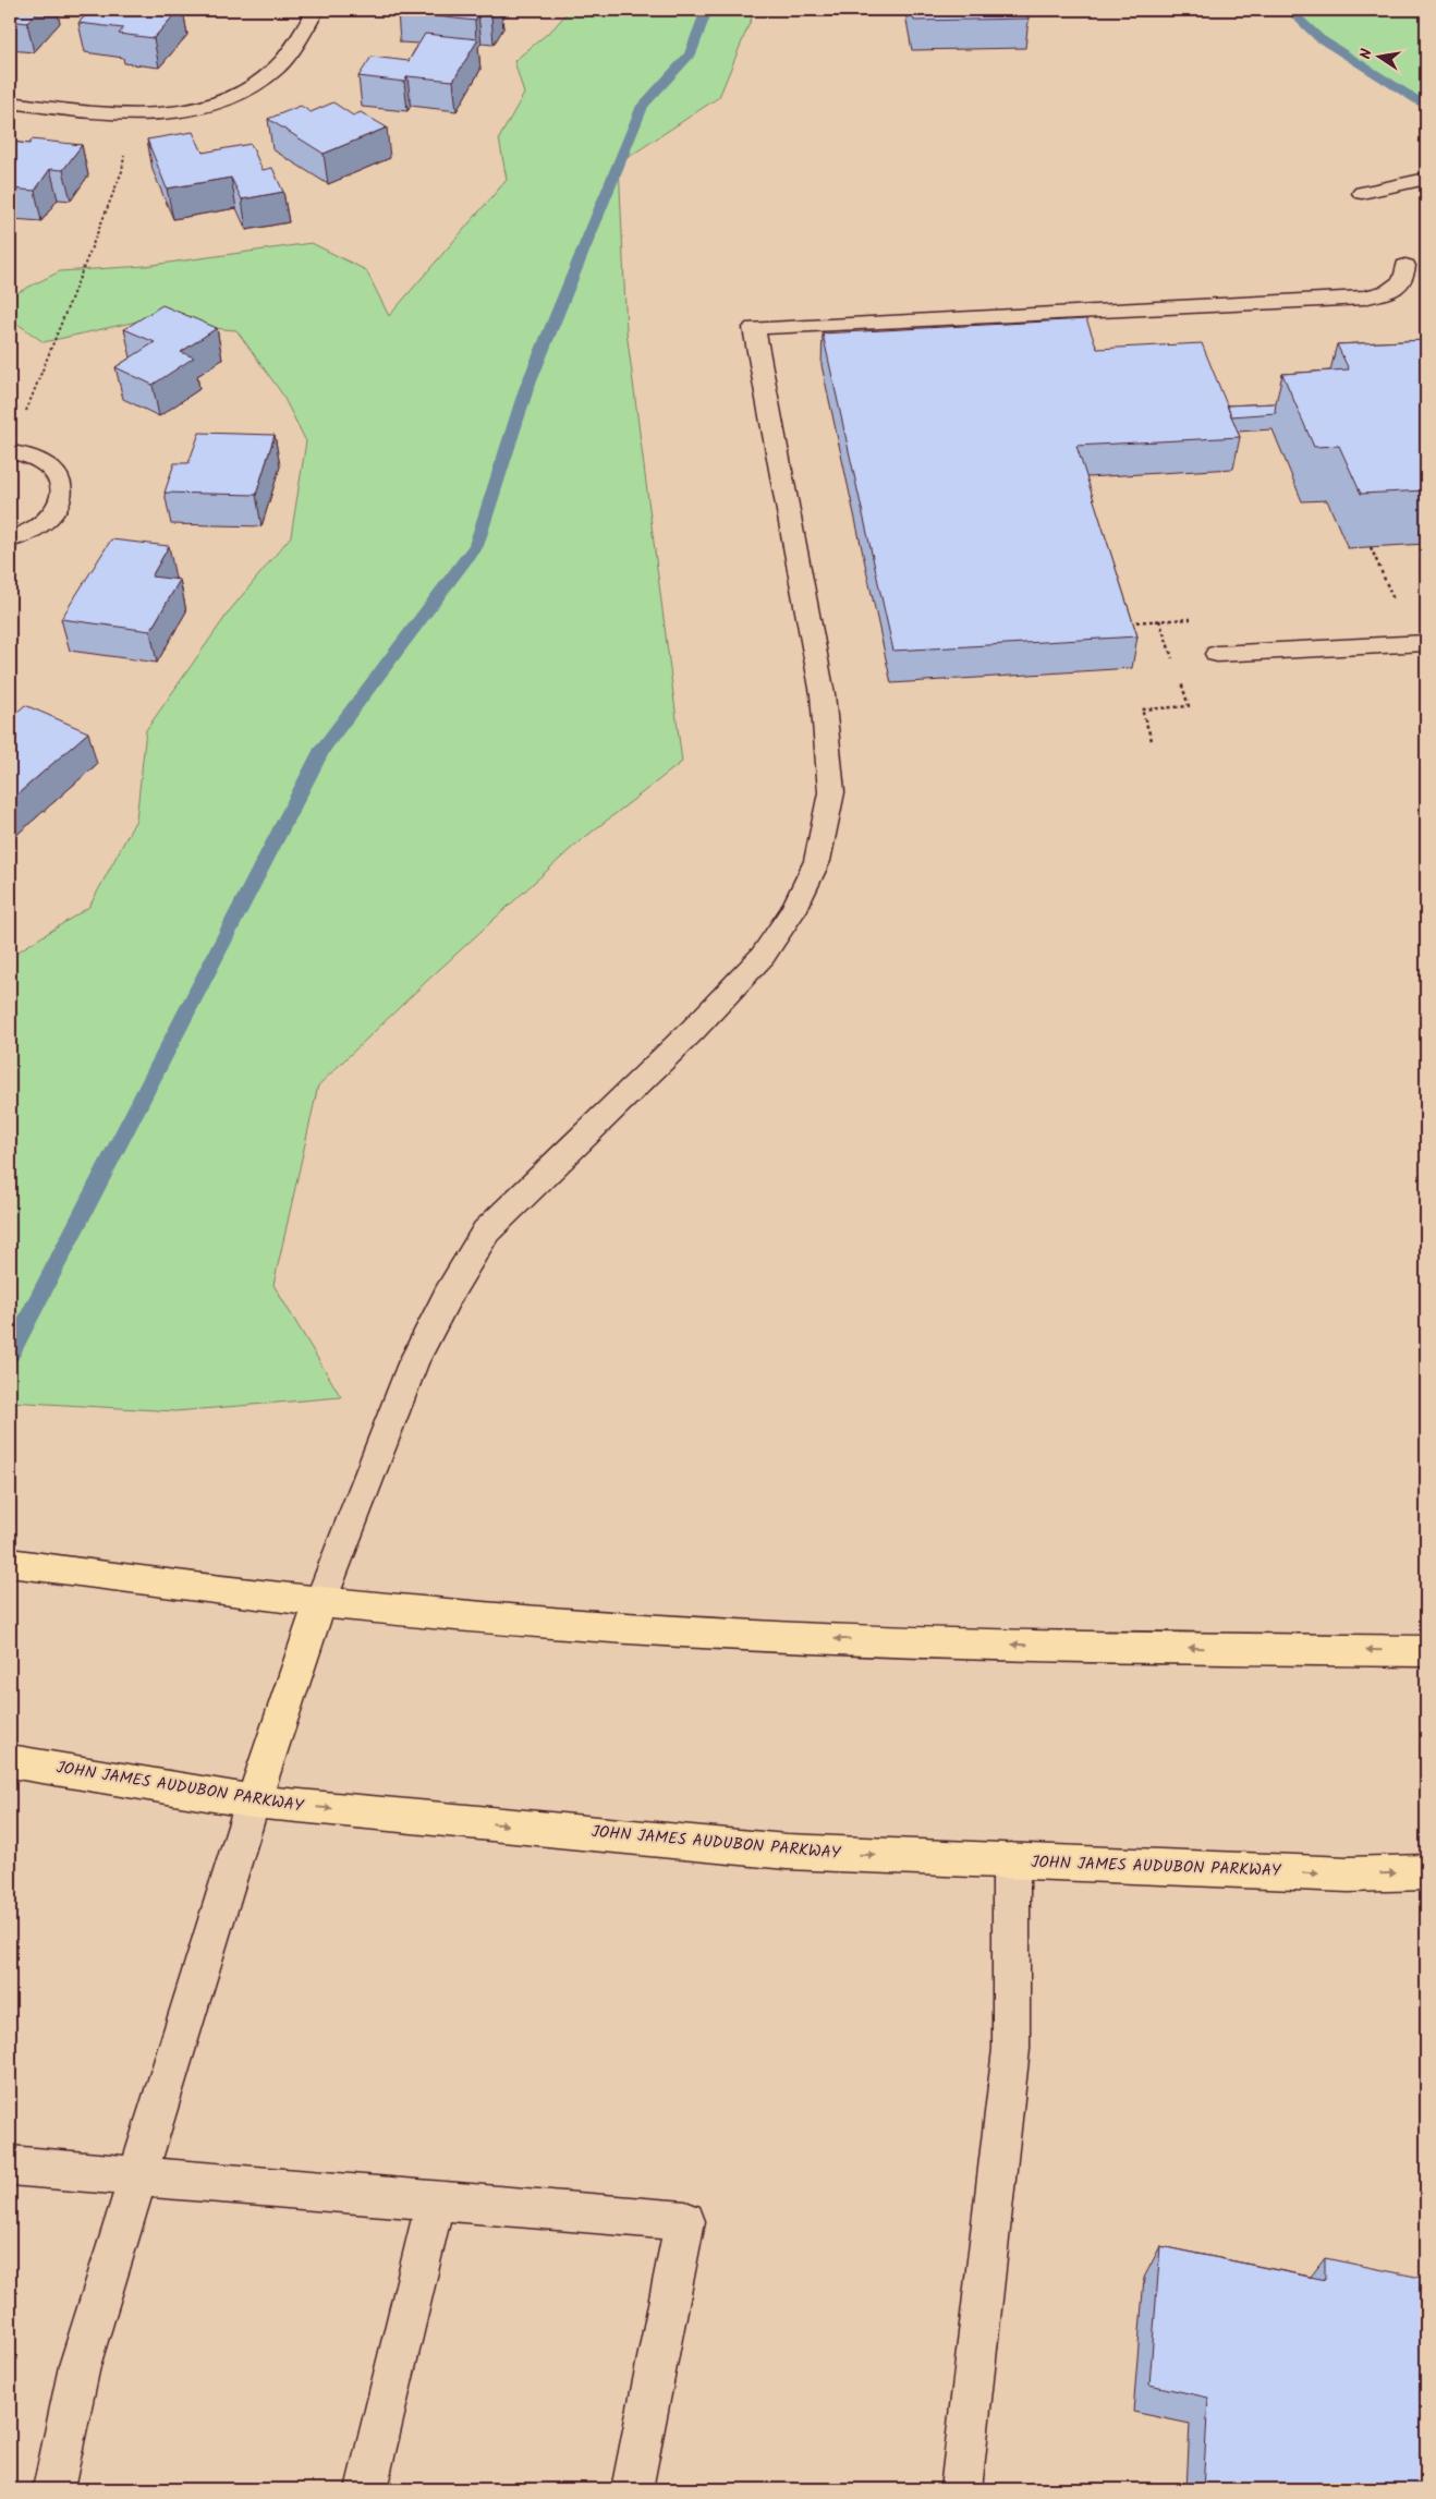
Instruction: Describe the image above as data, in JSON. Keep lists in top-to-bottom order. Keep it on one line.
{"streets":{"main road":["JOHN JAMES AUDUBON PARKWAY"]},"north":"left"}
